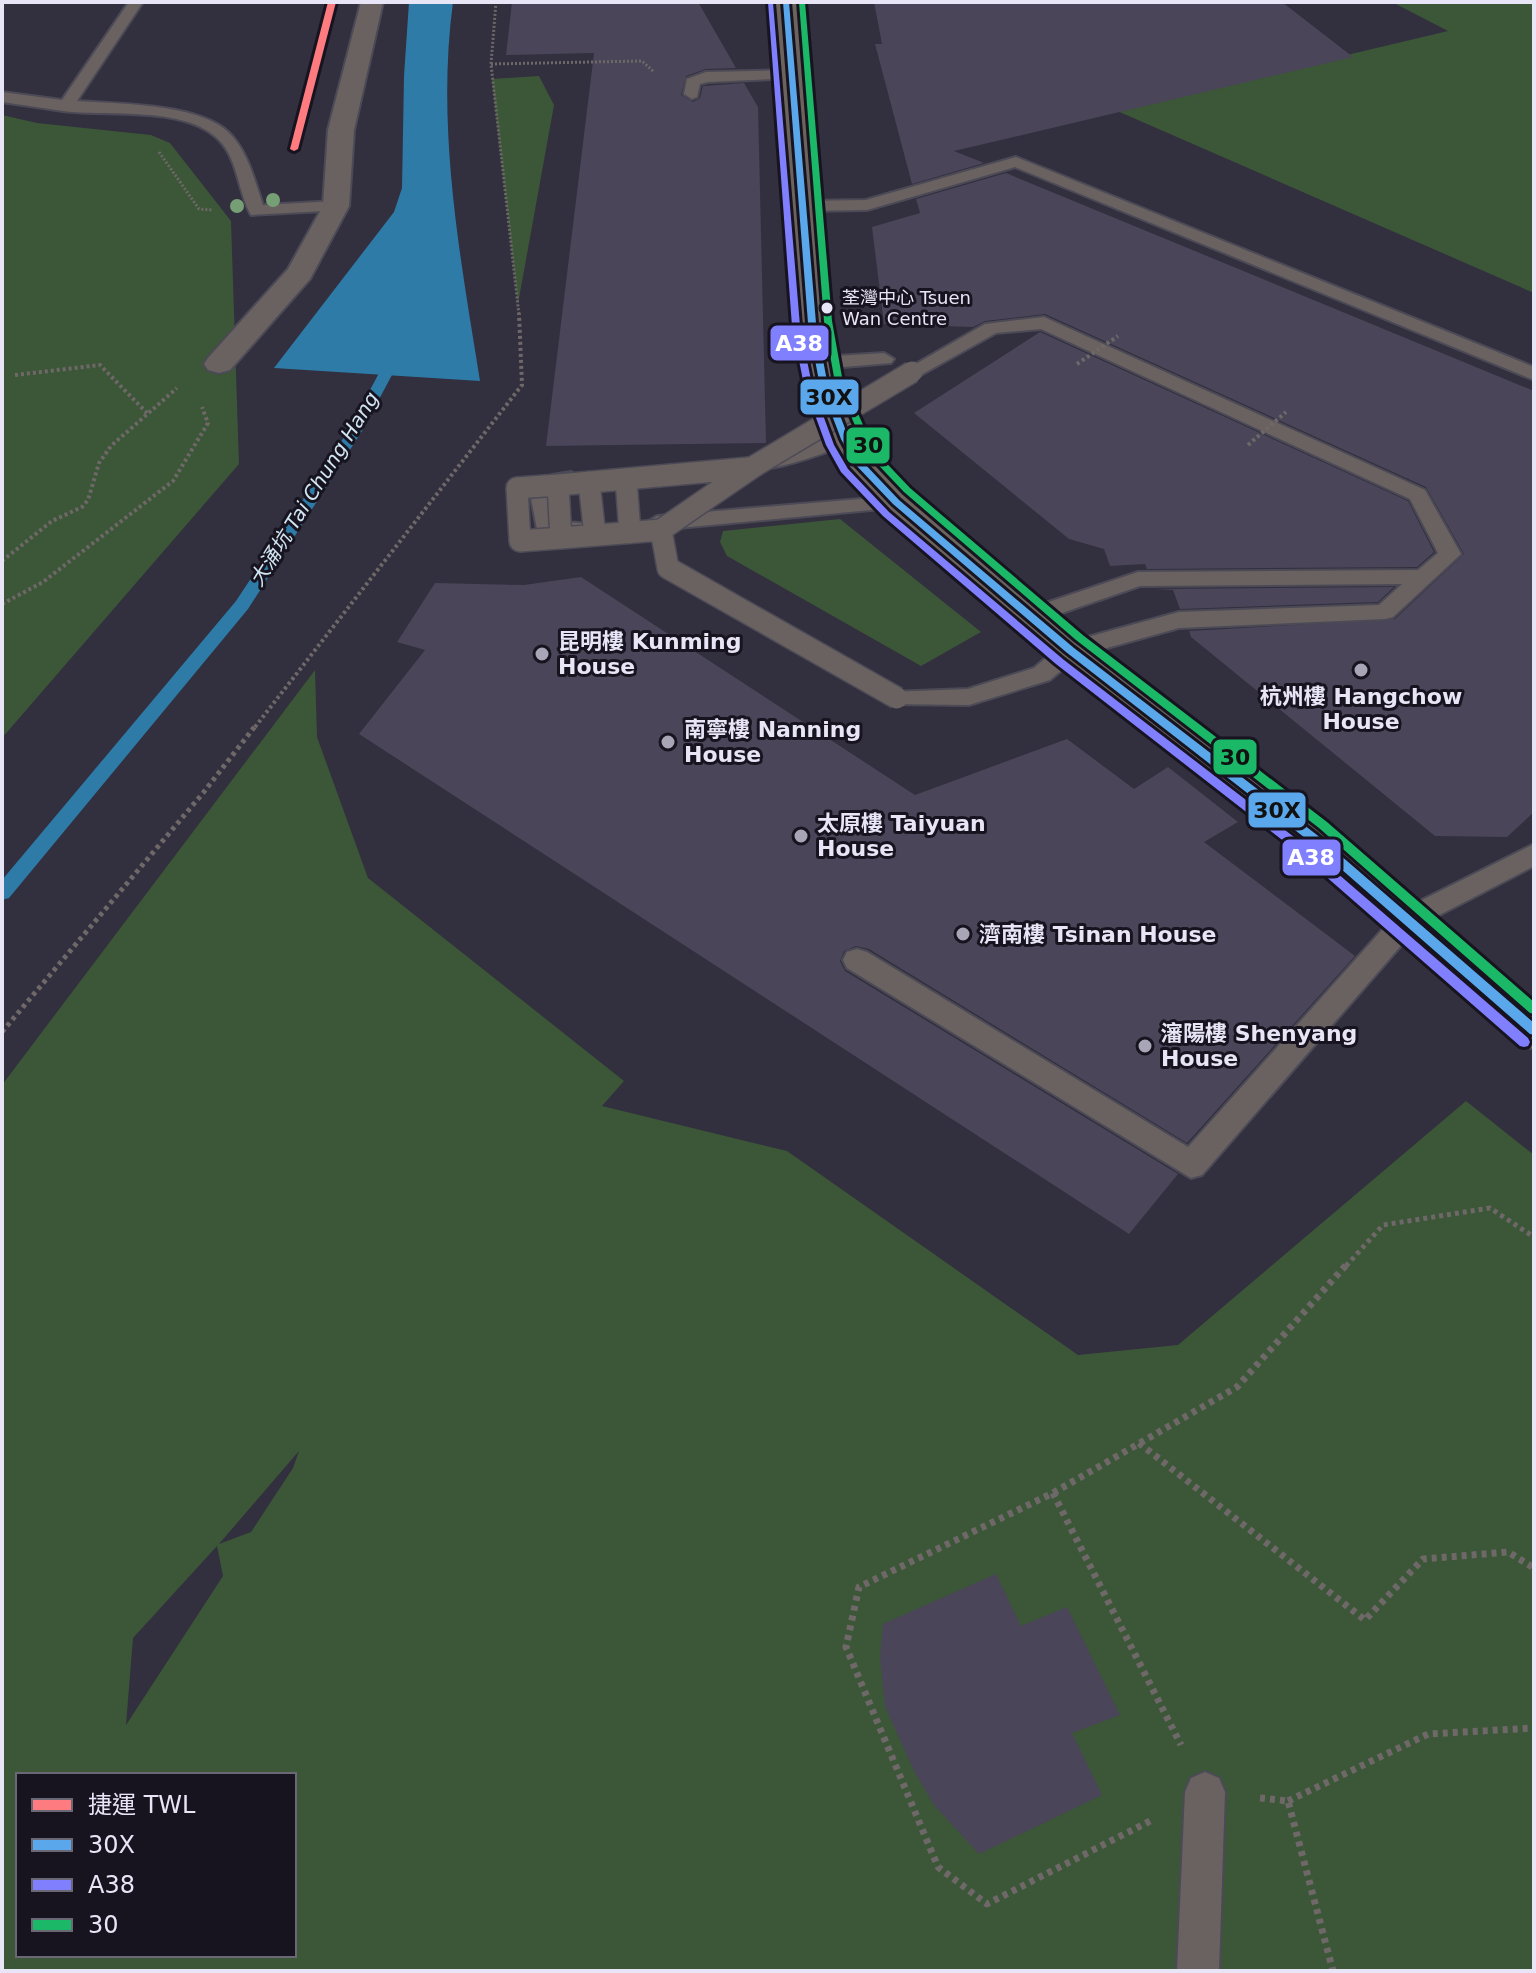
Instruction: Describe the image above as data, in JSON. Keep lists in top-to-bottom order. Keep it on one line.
{"water":["大涌坑 Tai Chung Hang"],"places":["荃灣中心 Tsuen Wan Centre","昆明樓 Kunming House","杭州樓 Hangchow House","南寧樓 Nanning House","太原樓 Taiyuan House","濟南樓 Tsinan House","瀋陽樓 Shenyang House"],"lines":["metro line TWL","transit line 30X","transit line 30","transit line A38"],"legend":["捷運 TWL","30X","A38","30"]}
